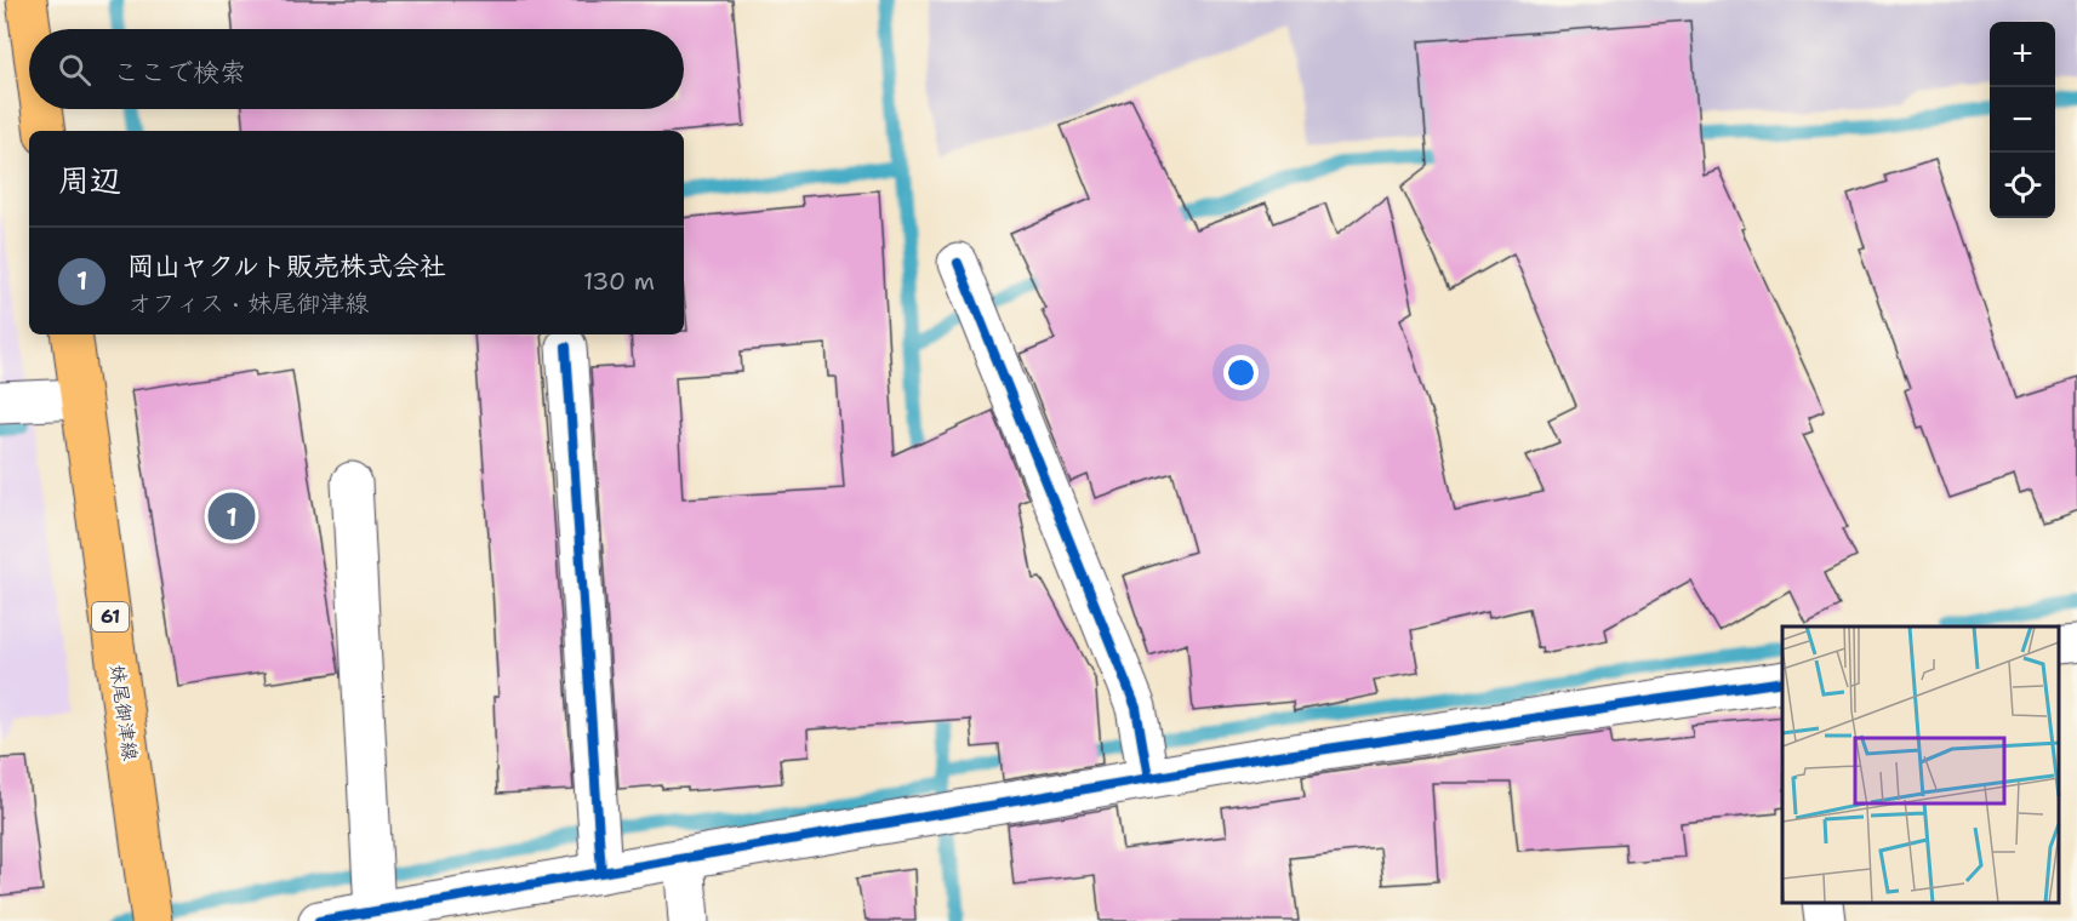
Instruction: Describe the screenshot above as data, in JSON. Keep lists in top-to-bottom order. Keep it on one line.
{"streets":{"main road":["61","妹尾御津線"]},"page":{"map_buttons":["+","−"],"search":"ここで検索","heading":"周辺","list":[{"mark":"1","name":"岡山ヤクルト販売株式会社","note":"オフィス · 妹尾御津線","value":"130 m"}],"pins":"1"}}
